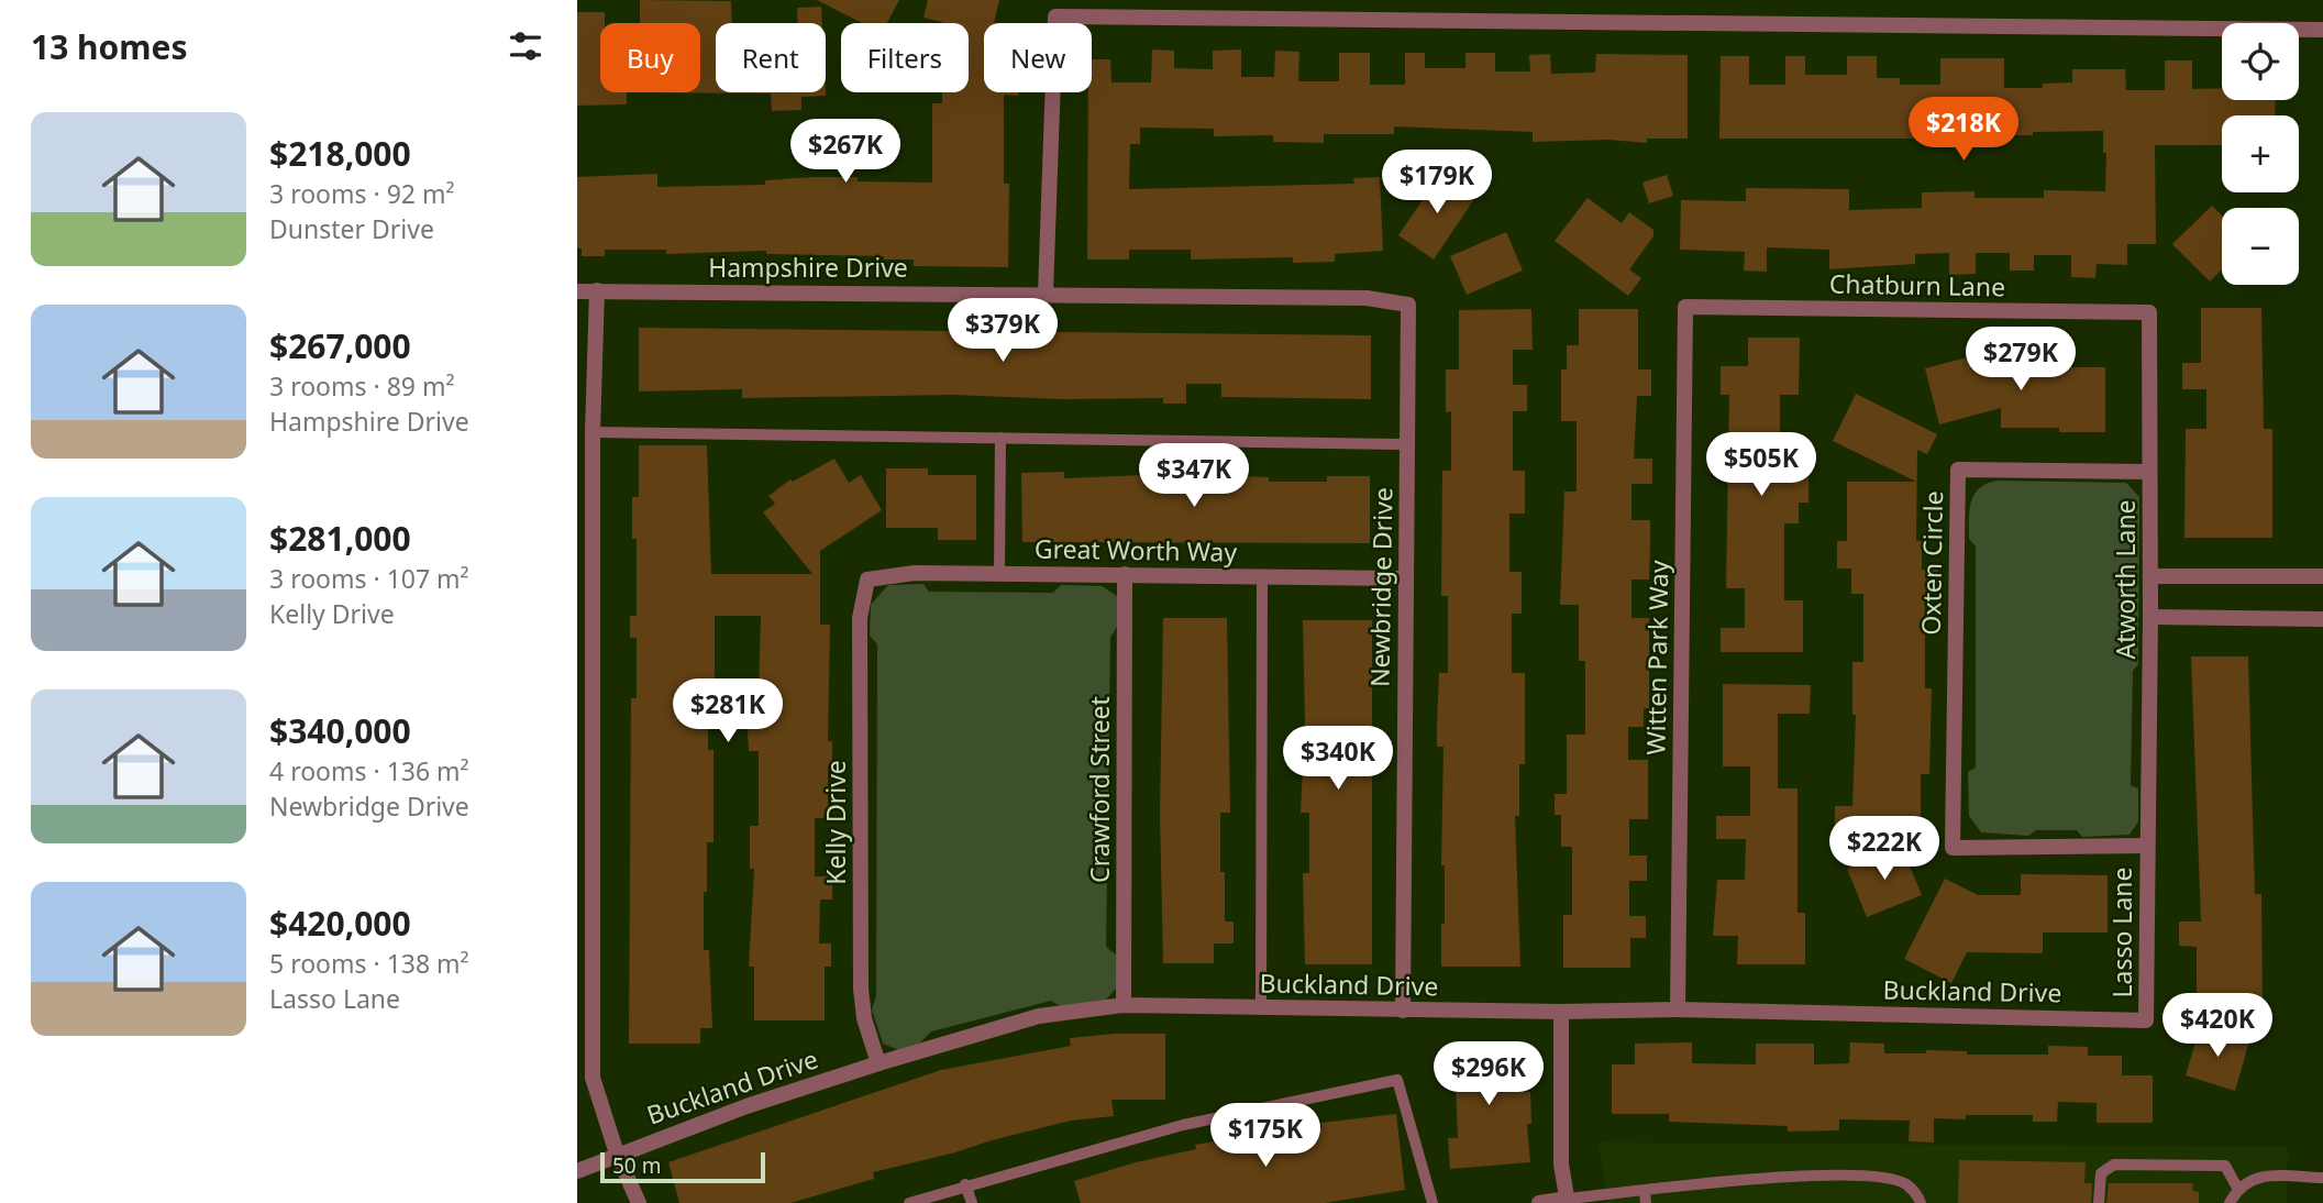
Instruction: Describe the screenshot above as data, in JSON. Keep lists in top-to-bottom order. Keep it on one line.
{"streets":{"street":["Hampshire Drive","Chatburn Lane","Great Worth Way","Oxten Circle","Atworth Lane","Newbridge Drive","Witten Park Way","Crawford Street","Kelly Drive","Lasso Lane","Buckland Drive"]},"crossings":[["Hampshire Drive","Newbridge Drive"],["Chatburn Lane","Atworth Lane"],["Chatburn Lane","Witten Park Way"],["Great Worth Way","Newbridge Drive"],["Great Worth Way","Crawford Street"],["Great Worth Way","Kelly Drive"],["Oxten Circle","Atworth Lane"],["Oxten Circle","Lasso Lane"],["Atworth Lane","Lasso Lane"],["Newbridge Drive","Buckland Drive"],["Witten Park Way","Buckland Drive"],["Crawford Street","Buckland Drive"],["Kelly Drive","Buckland Drive"],["Lasso Lane","Buckland Drive"]],"scale_bar":"50 m","page":{"heading":"13 homes","map_buttons":["+","−"],"chip":["Buy","Rent","Filters","New"],"list":[{"name":"$218,000","note":"3 rooms · 92 m² · Dunster Drive"},{"name":"$267,000","note":"3 rooms · 89 m² · Hampshire Drive"},{"name":"$281,000","note":"3 rooms · 107 m² · Kelly Drive"},{"name":"$340,000","note":"4 rooms · 136 m² · Newbridge Drive"},{"name":"$420,000","note":"5 rooms · 138 m² · Lasso Lane"}],"price":["$218K","$267K","$179K","$379K","$279K","$505K","$347K","$281K","$340K","$222K","$420K","$296K","$175K"],"scale":"50 m"}}
